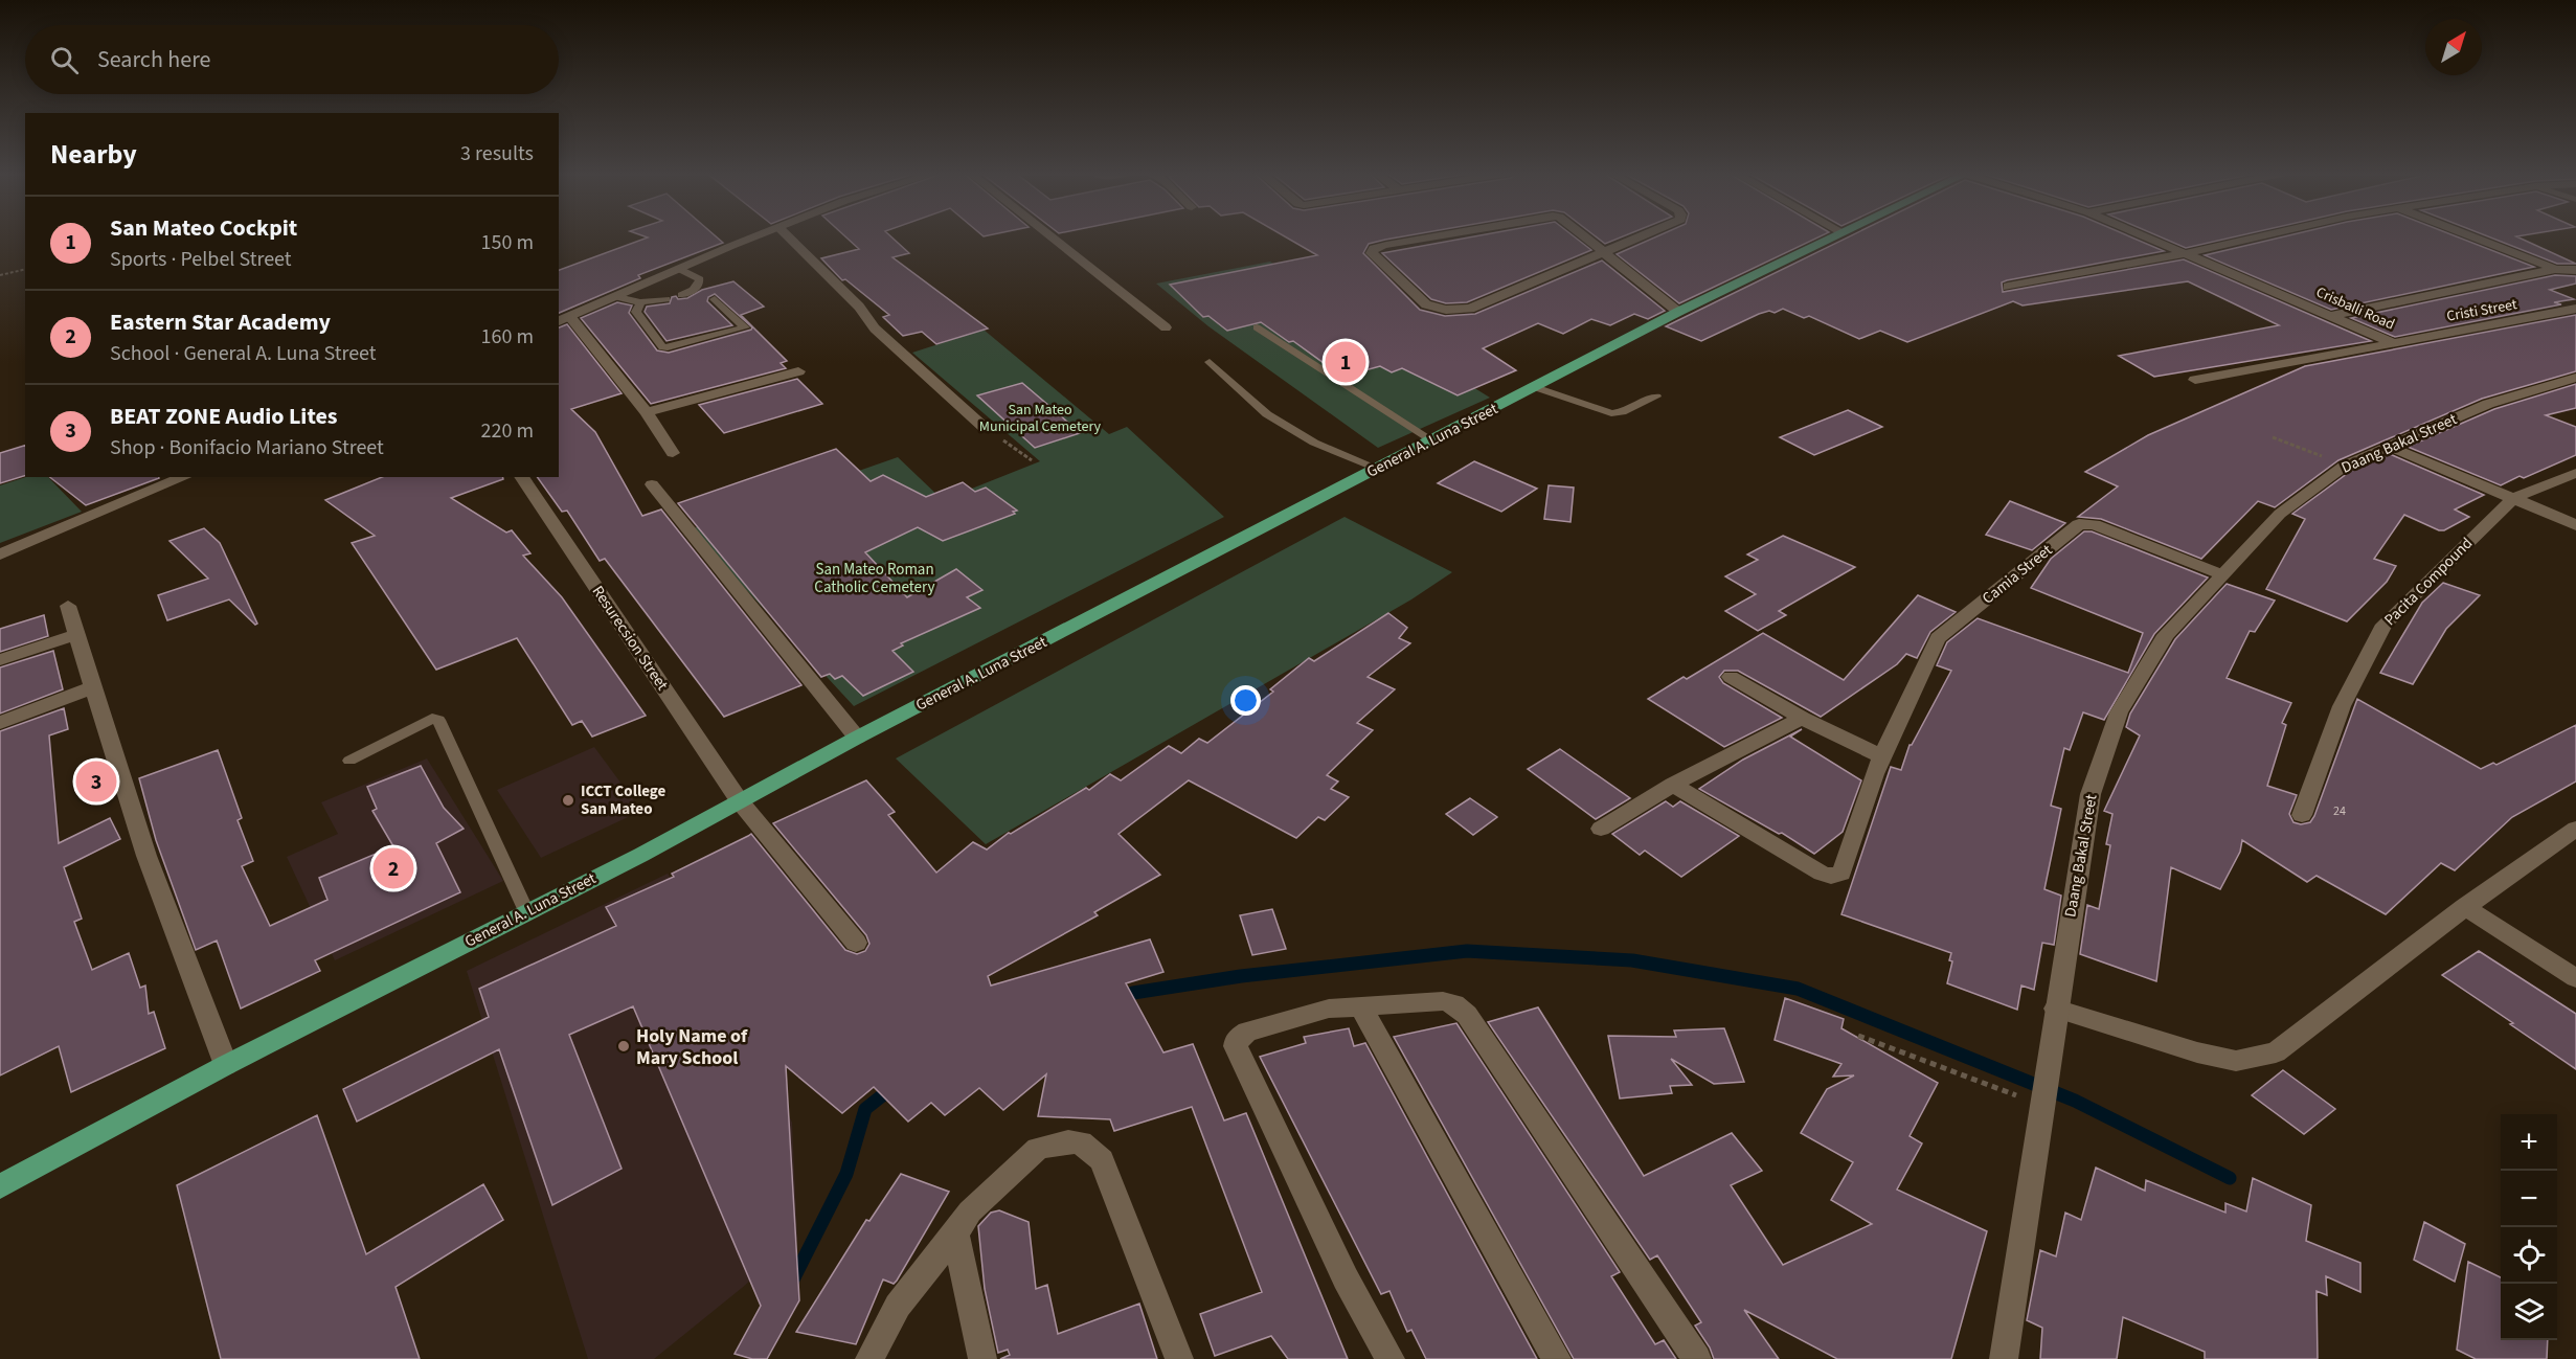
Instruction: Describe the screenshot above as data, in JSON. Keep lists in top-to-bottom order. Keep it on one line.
{"streets":{"main road":["General A. Luna Street"],"street":["Crisballi Road","Cristi Street","Daang Bakal Street","Camia Street","Pacita Compound","Resurecsion Street"]},"crossings":[["Crisballi Road","Cristi Street"],["General A. Luna Street","Resurecsion Street"],["Daang Bakal Street","Camia Street"]],"parks":["San Mateo Municipal Cemetery","San Mateo Roman Catholic Cemetery"],"places":["ICCT College San Mateo","Holy Name of Mary School"],"house_numbers":["24"],"north":"top right","page":{"search":"Search here","heading":["Nearby","3 results"],"list":[{"mark":"1","name":"San Mateo Cockpit","note":"Sports · Pelbel Street","value":"150 m"},{"mark":"2","name":"Eastern Star Academy","note":"School · General A. Luna Street","value":"160 m"},{"mark":"3","name":"BEAT ZONE Audio Lites","note":"Shop · Bonifacio Mariano Street","value":"220 m"}],"pins":["1","3","2"],"map_buttons":["+","−"]}}
